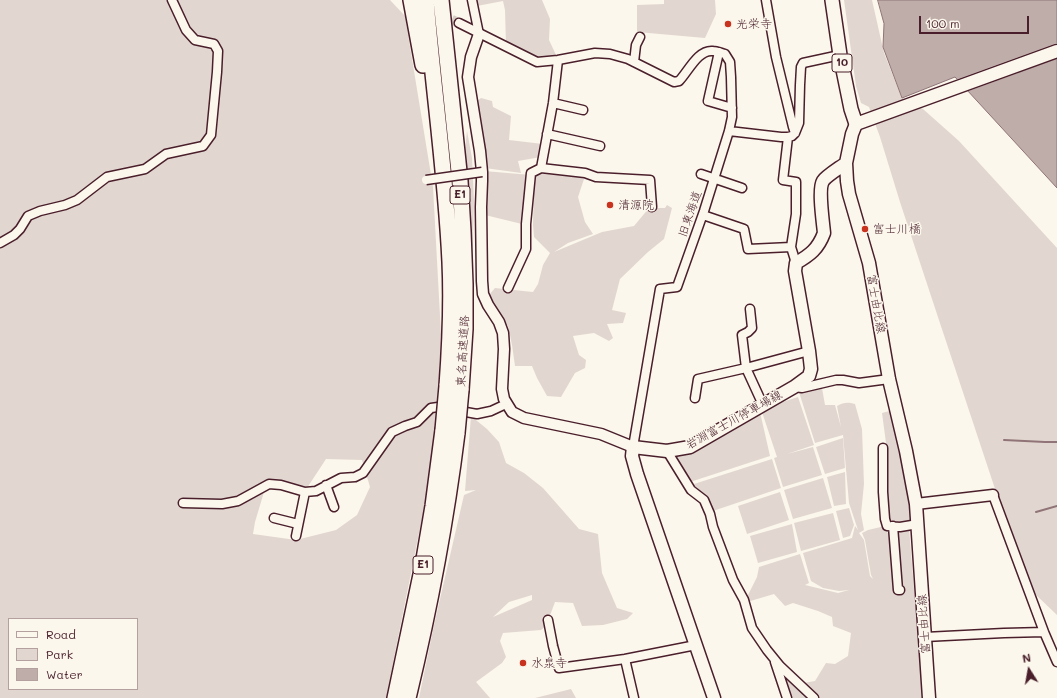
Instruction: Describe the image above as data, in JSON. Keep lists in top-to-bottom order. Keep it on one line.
{"streets":{"highway":["E1","東名高速道路"],"main road":["10","富士由比線","岩淵富士川停車場線"],"street":["旧東海道"]},"crossings":[["10","富士由比線"],["旧東海道","岩淵富士川停車場線"]],"places":["光栄寺","清源院","富士川橋","水泉寺"],"legend":["Road","Park","Water"],"scale_bar":"100 m","north":"top"}
